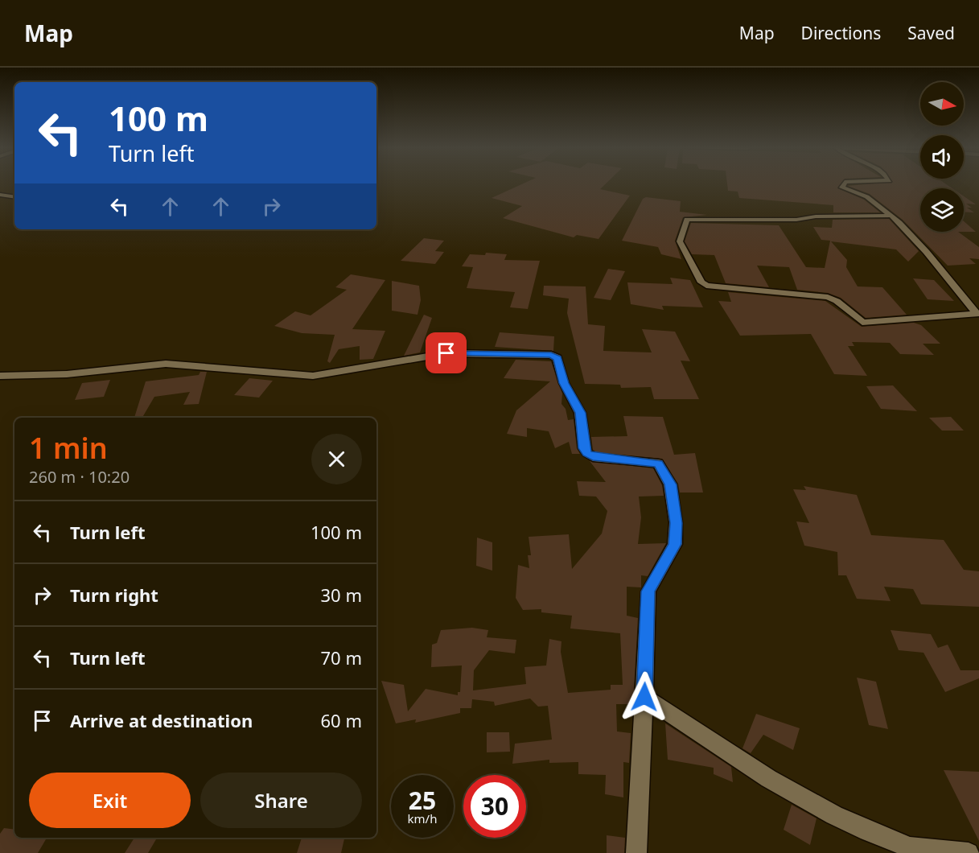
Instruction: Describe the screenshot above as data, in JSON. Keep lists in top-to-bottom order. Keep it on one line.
{"north":"right","page":{"header":"Map","nav":["Map","Directions","Saved"],"turn":["100 m","Turn left"],"heading":["1 min","260 m · 10:20"],"list":[{"name":"Turn left","value":"100 m"},{"name":"Turn right","value":"30 m"},{"name":"Turn left","value":"70 m"},{"name":"Arrive at destination","value":"60 m"}],"buttons":["Exit","Share"],"speed":"25 km/h","limit":"30"}}
